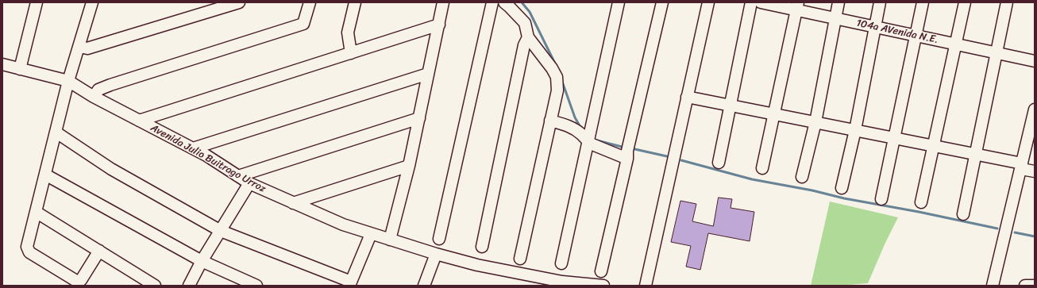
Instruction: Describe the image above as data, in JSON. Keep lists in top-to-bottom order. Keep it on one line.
{"streets":{"street":["104a AVenida N.E.","Avenida Julio Buitrago Urroz"]}}
